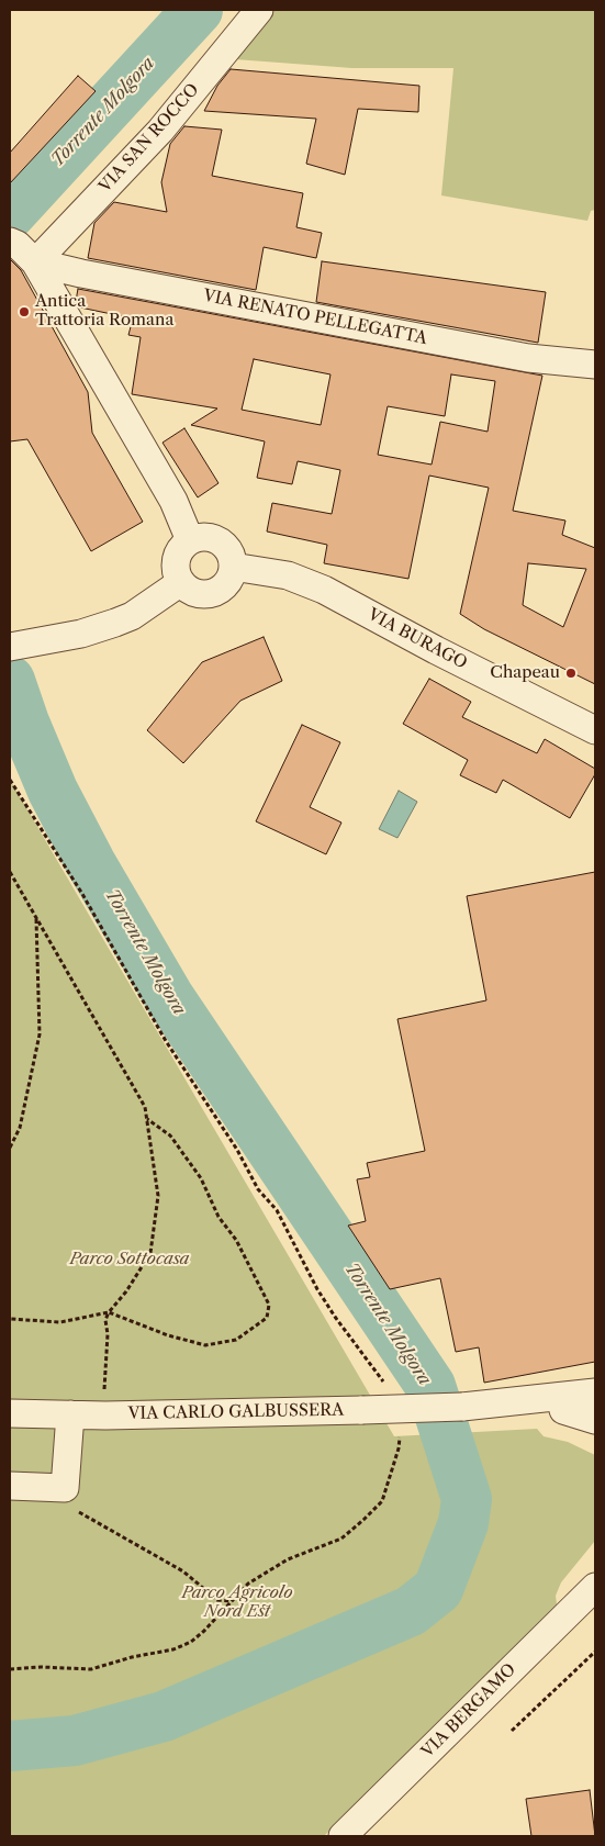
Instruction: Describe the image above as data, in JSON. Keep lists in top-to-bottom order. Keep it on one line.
{"streets":{"street":["VIA SAN ROCCO","VIA RENATO PELLEGATTA","VIA BURAGO","VIA CARLO GALBUSSERA","VIA BERGAMO"]},"crossings":[["VIA SAN ROCCO","VIA RENATO PELLEGATTA"]],"water":["Torrente Molgora"],"parks":["Parco Sottocasa","Parco Agricolo Nord Est"],"places":["Antica Trattoria Romana","Chapeau"]}
